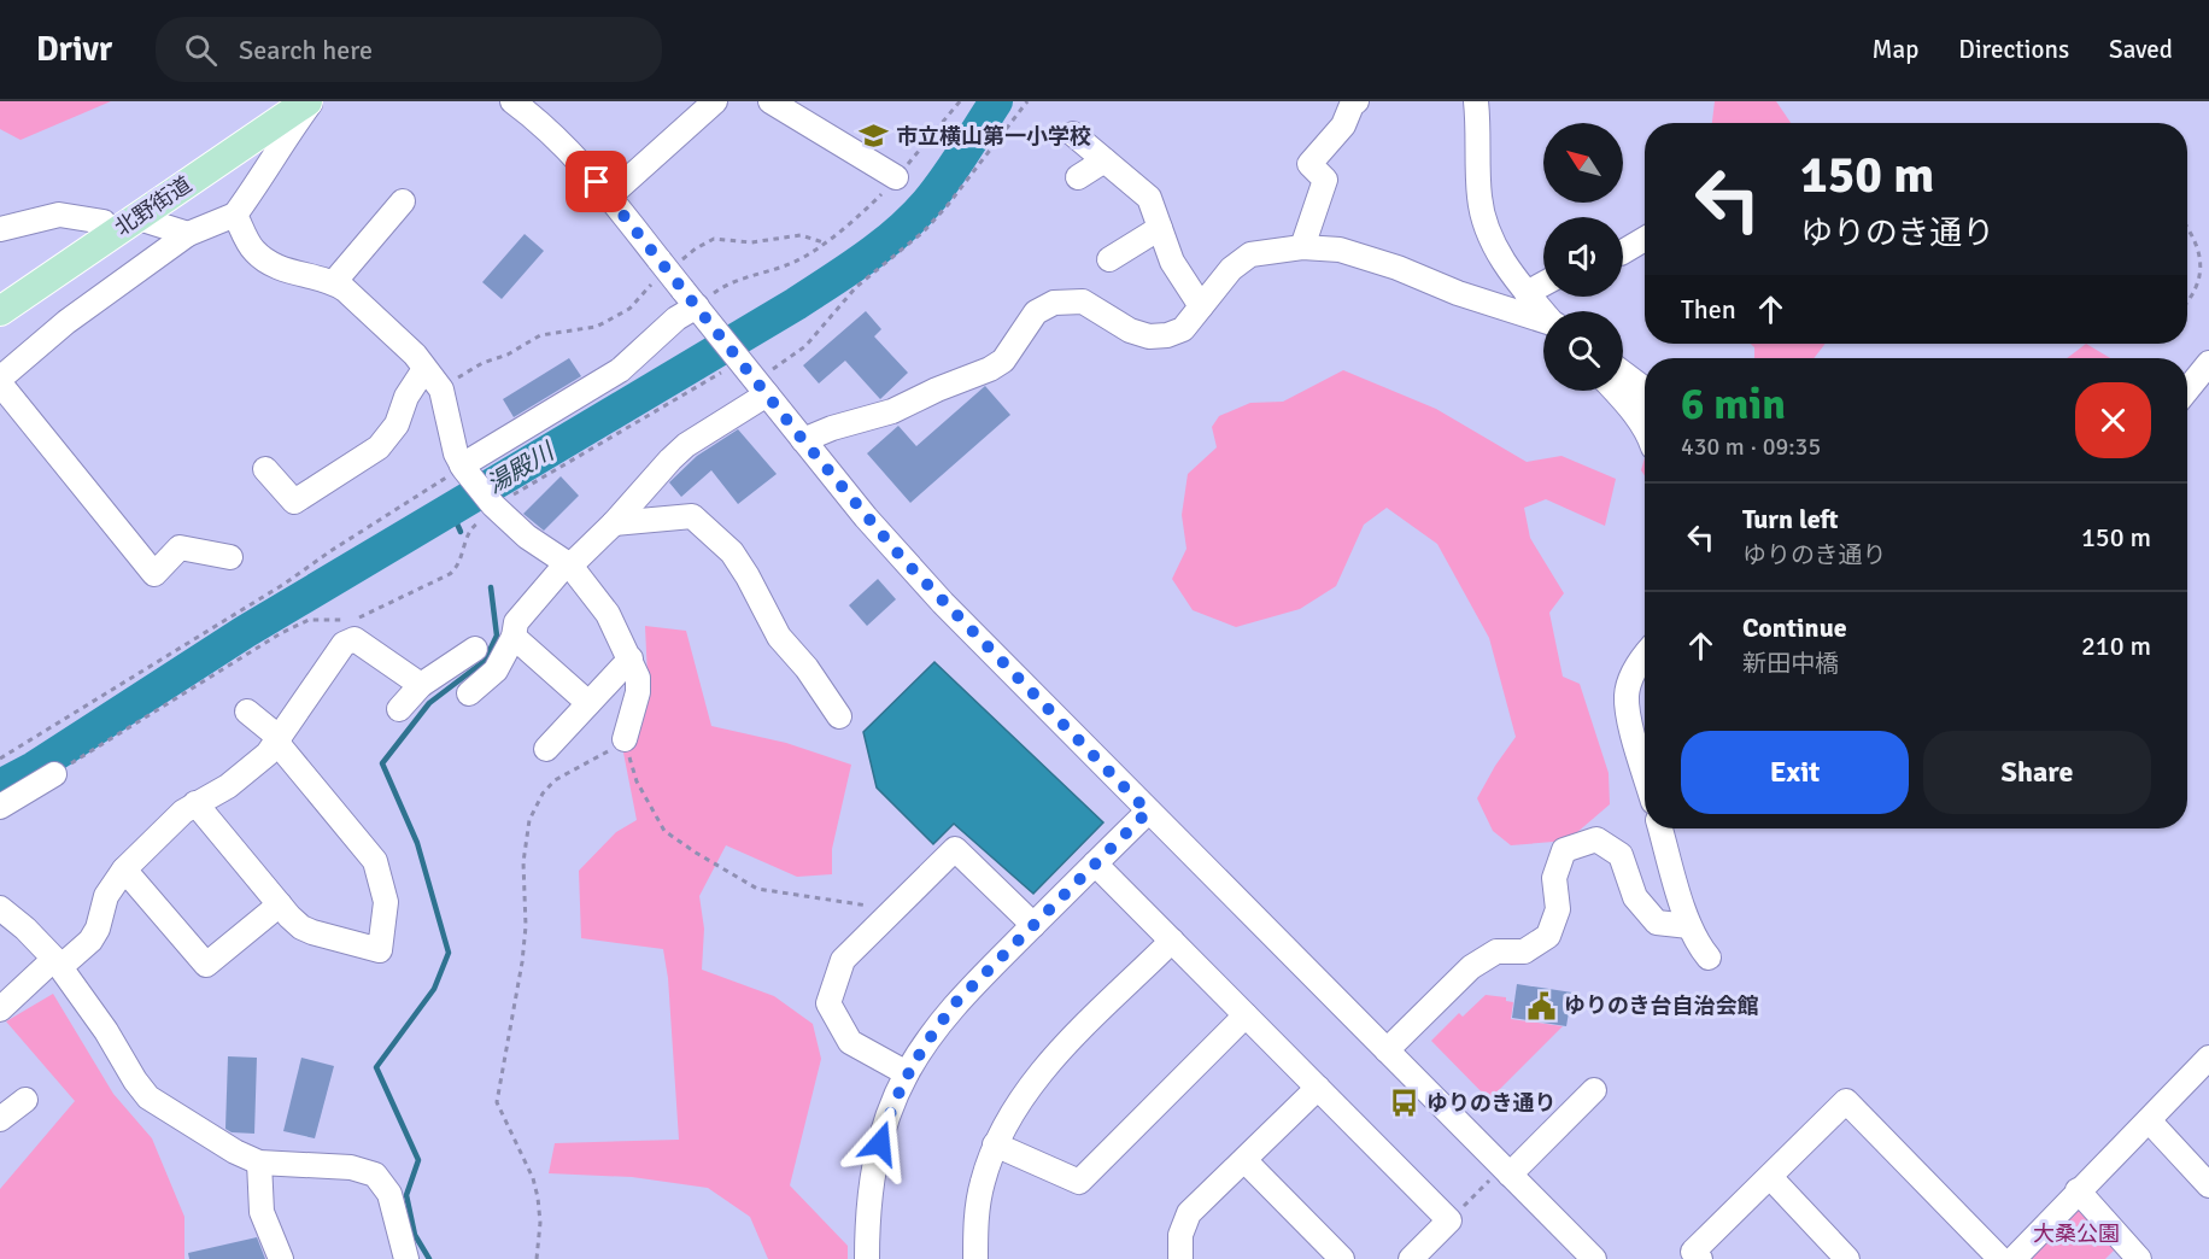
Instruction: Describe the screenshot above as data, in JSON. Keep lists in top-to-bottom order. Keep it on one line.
{"streets":{"main road":["北野街道"]},"water":["湯殿川"],"parks":["大桑公園"],"places":{"school or university":["市立横山第一小学校"],"public building":["ゆりのき台自治会館"],"bus stop":["ゆりのき通り"]},"north":"top left","page":{"header":"Drivr","search":"Search here","nav":["Map","Directions","Saved"],"turn":["150 m","ゆりのき通り"],"then":"Then","heading":["6 min","430 m · 09:35"],"list":[{"name":"Turn left","note":"ゆりのき通り","value":"150 m"},{"name":"Continue","note":"新田中橋","value":"210 m"}],"buttons":["Exit","Share"]}}
